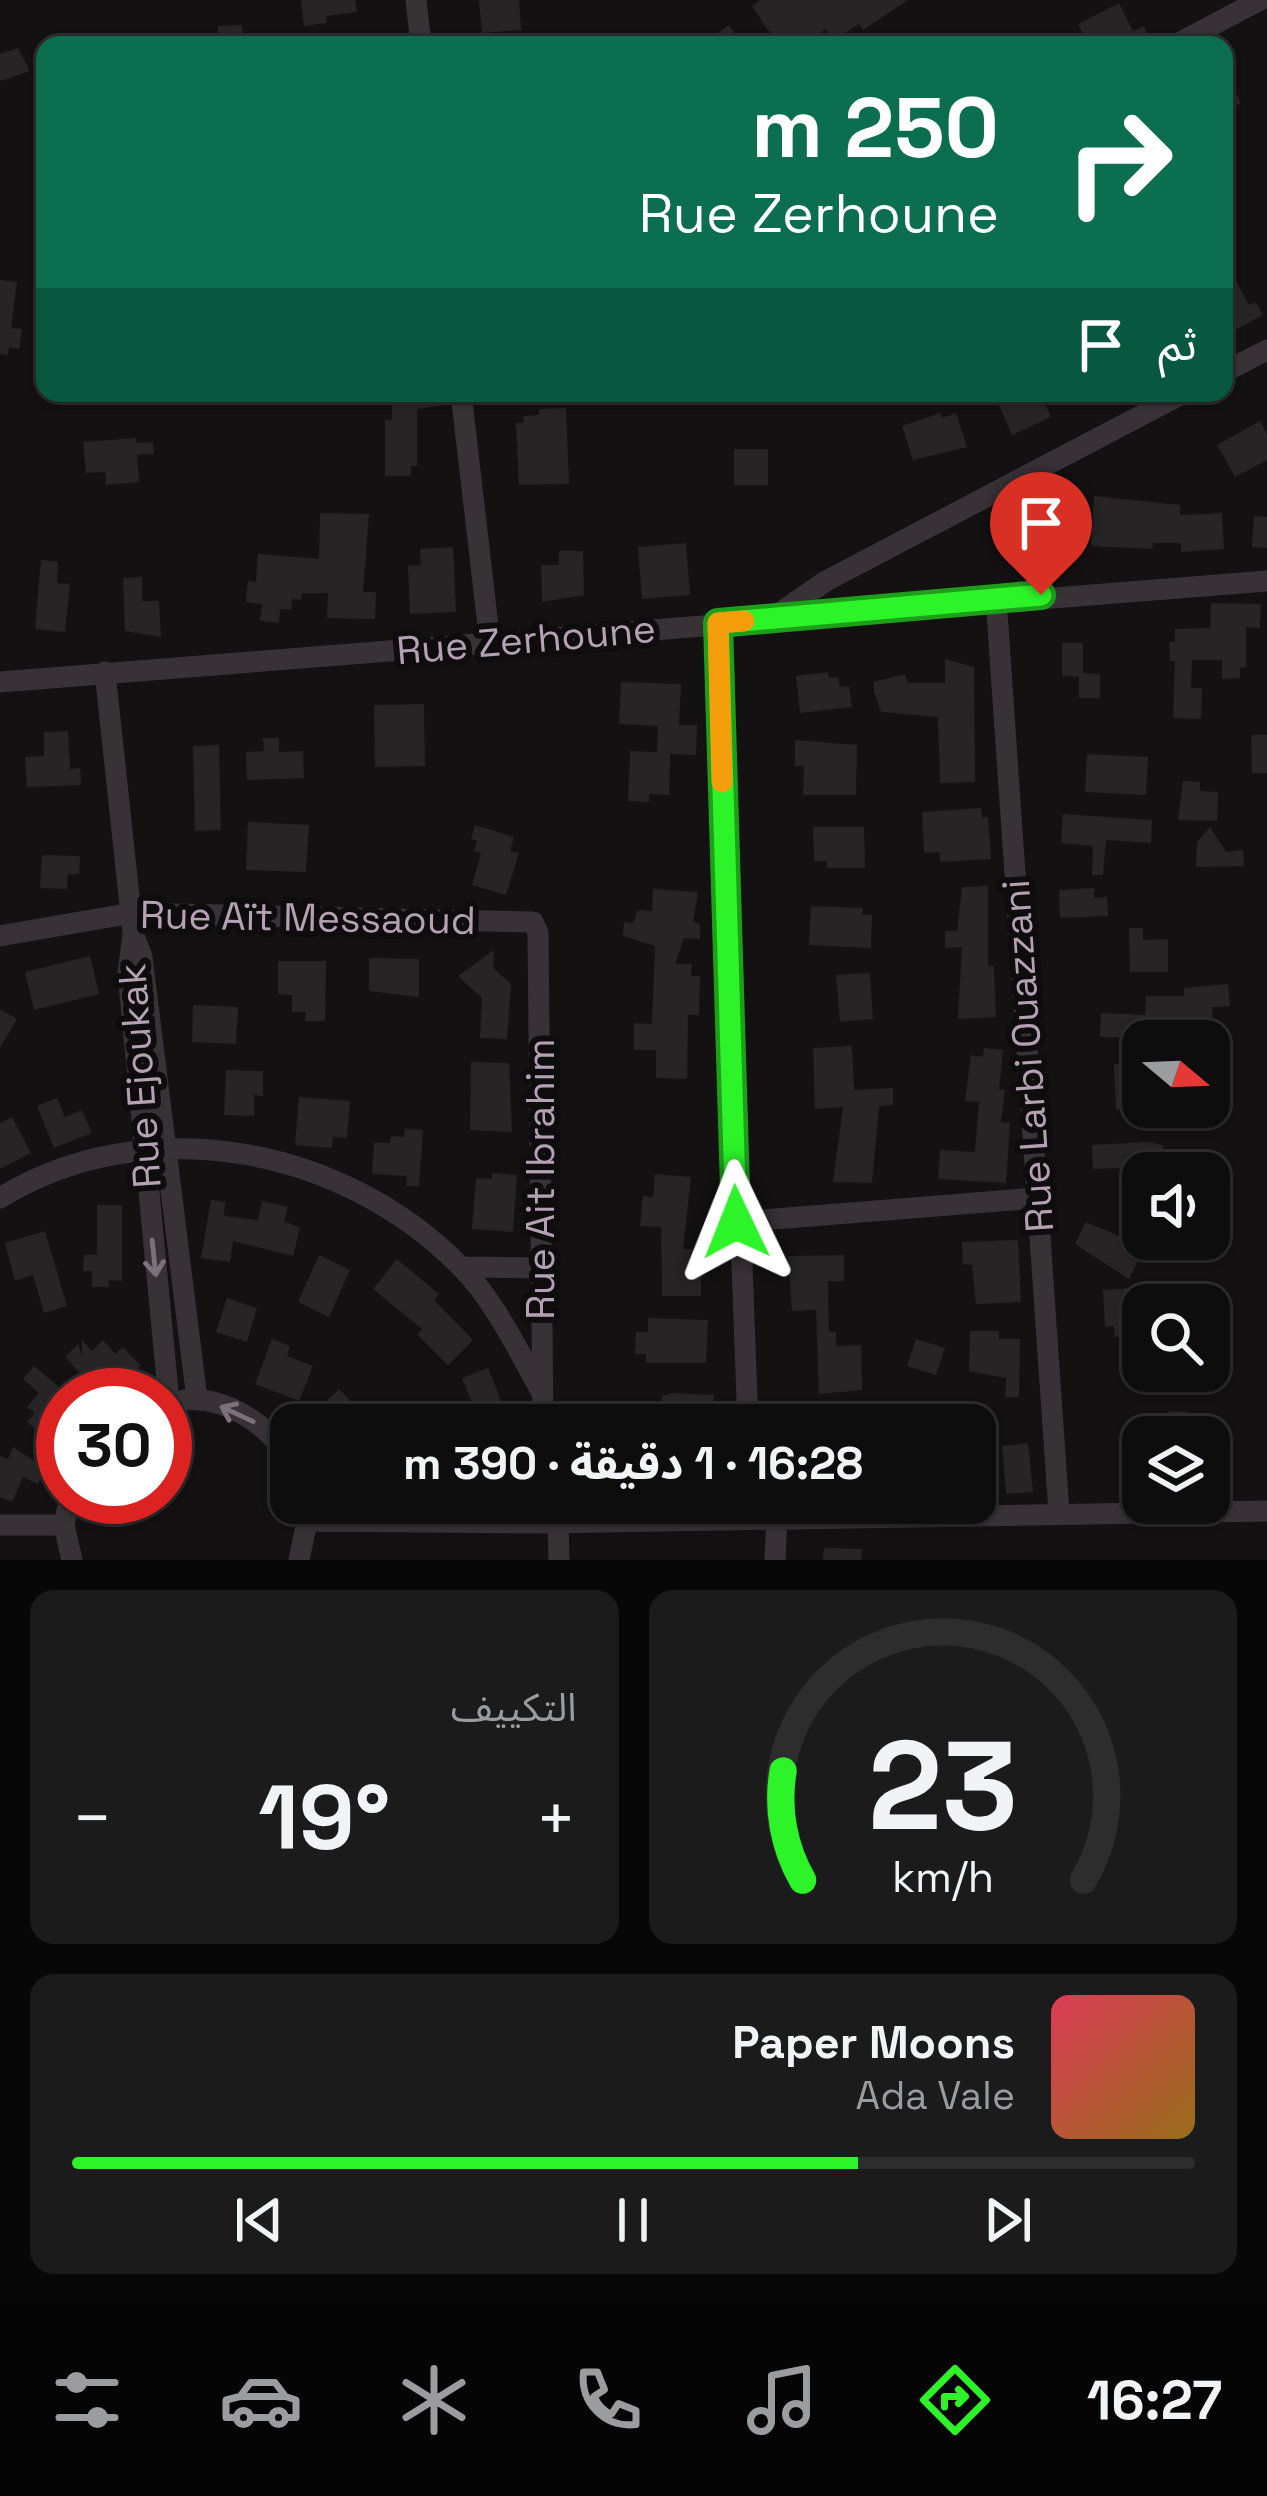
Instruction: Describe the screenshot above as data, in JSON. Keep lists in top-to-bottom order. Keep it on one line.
{"streets":{"street":["Rue Zerhoune","Rue Aït Messaoud","Rue Larbi Ouazzani","Rue Ejoukak","Rue Ait Ibrahim"]},"crossings":[["Rue Zerhoune","Rue Larbi Ouazzani"],["Rue Zerhoune","Rue Ejoukak"],["Rue Aït Messaoud","Rue Ejoukak"],["Rue Aït Messaoud","Rue Ait Ibrahim"]],"north":"right","page":{"turn":["250 m","Rue Zerhoune"],"then":"ثم","limit":"30","trip":"16:28 · 1 دقيقة · 390 m","tile":"التكييف","heat":["−","19°","+"],"song":["Paper Moons","Ada Vale"],"tabs":"16:27","gauge":["23","km/h"]}}
